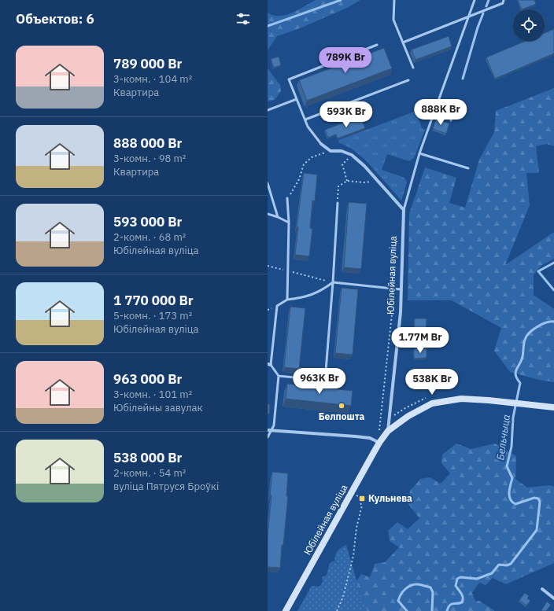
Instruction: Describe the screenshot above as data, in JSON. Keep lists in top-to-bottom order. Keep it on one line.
{"streets":{"main road":["Юбілейная вуліца"]},"water":["Бельчыца"],"places":{"other":["Белпошта"],"transit":["Кульнева"]},"page":{"heading":"Объектов: 6","list":[{"name":"789 000 Br","note":"3-комн. · 104 m² · Квартира"},{"name":"888 000 Br","note":"3-комн. · 98 m² · Квартира"},{"name":"593 000 Br","note":"2-комн. · 68 m² · Юбілейная вуліца"},{"name":"1 770 000 Br","note":"5-комн. · 173 m² · Юбілейная вуліца"},{"name":"963 000 Br","note":"3-комн. · 101 m² · Юбілейны завулак"},{"name":"538 000 Br","note":"2-комн. · 54 m² · вуліца Пятруся Броўкі"}],"price":["789K Br","888K Br","593K Br","1.77M Br","963K Br","538K Br"]}}
